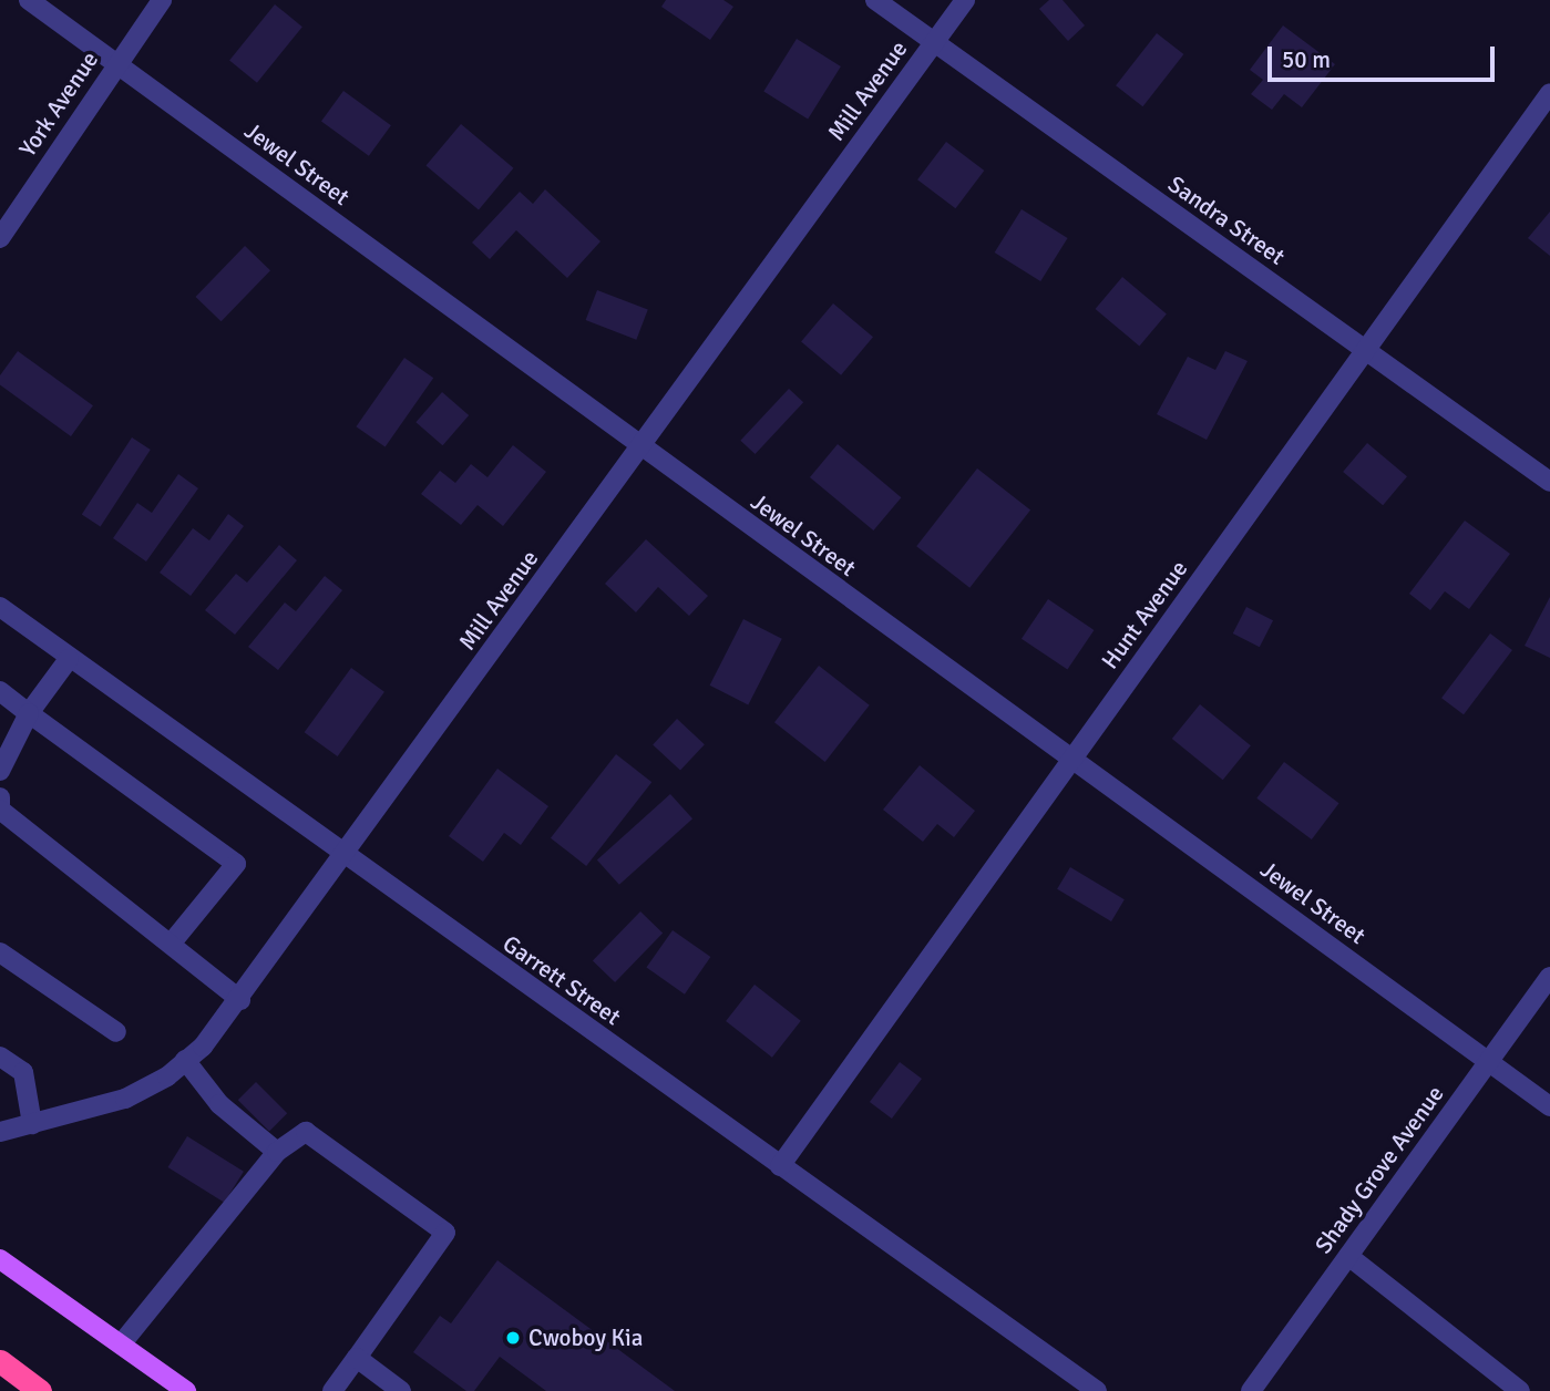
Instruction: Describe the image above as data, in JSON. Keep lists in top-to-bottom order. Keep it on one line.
{"streets":{"street":["Mill Avenue","York Avenue","Jewel Street","Sandra Street","Hunt Avenue","Garrett Street","Shady Grove Avenue"]},"crossings":[["Mill Avenue","Jewel Street"],["Mill Avenue","Sandra Street"],["Mill Avenue","Garrett Street"],["York Avenue","Jewel Street"],["Jewel Street","Hunt Avenue"],["Jewel Street","Shady Grove Avenue"],["Sandra Street","Hunt Avenue"],["Hunt Avenue","Garrett Street"]],"places":["Cwoboy Kia"],"scale_bar":"50 m"}
